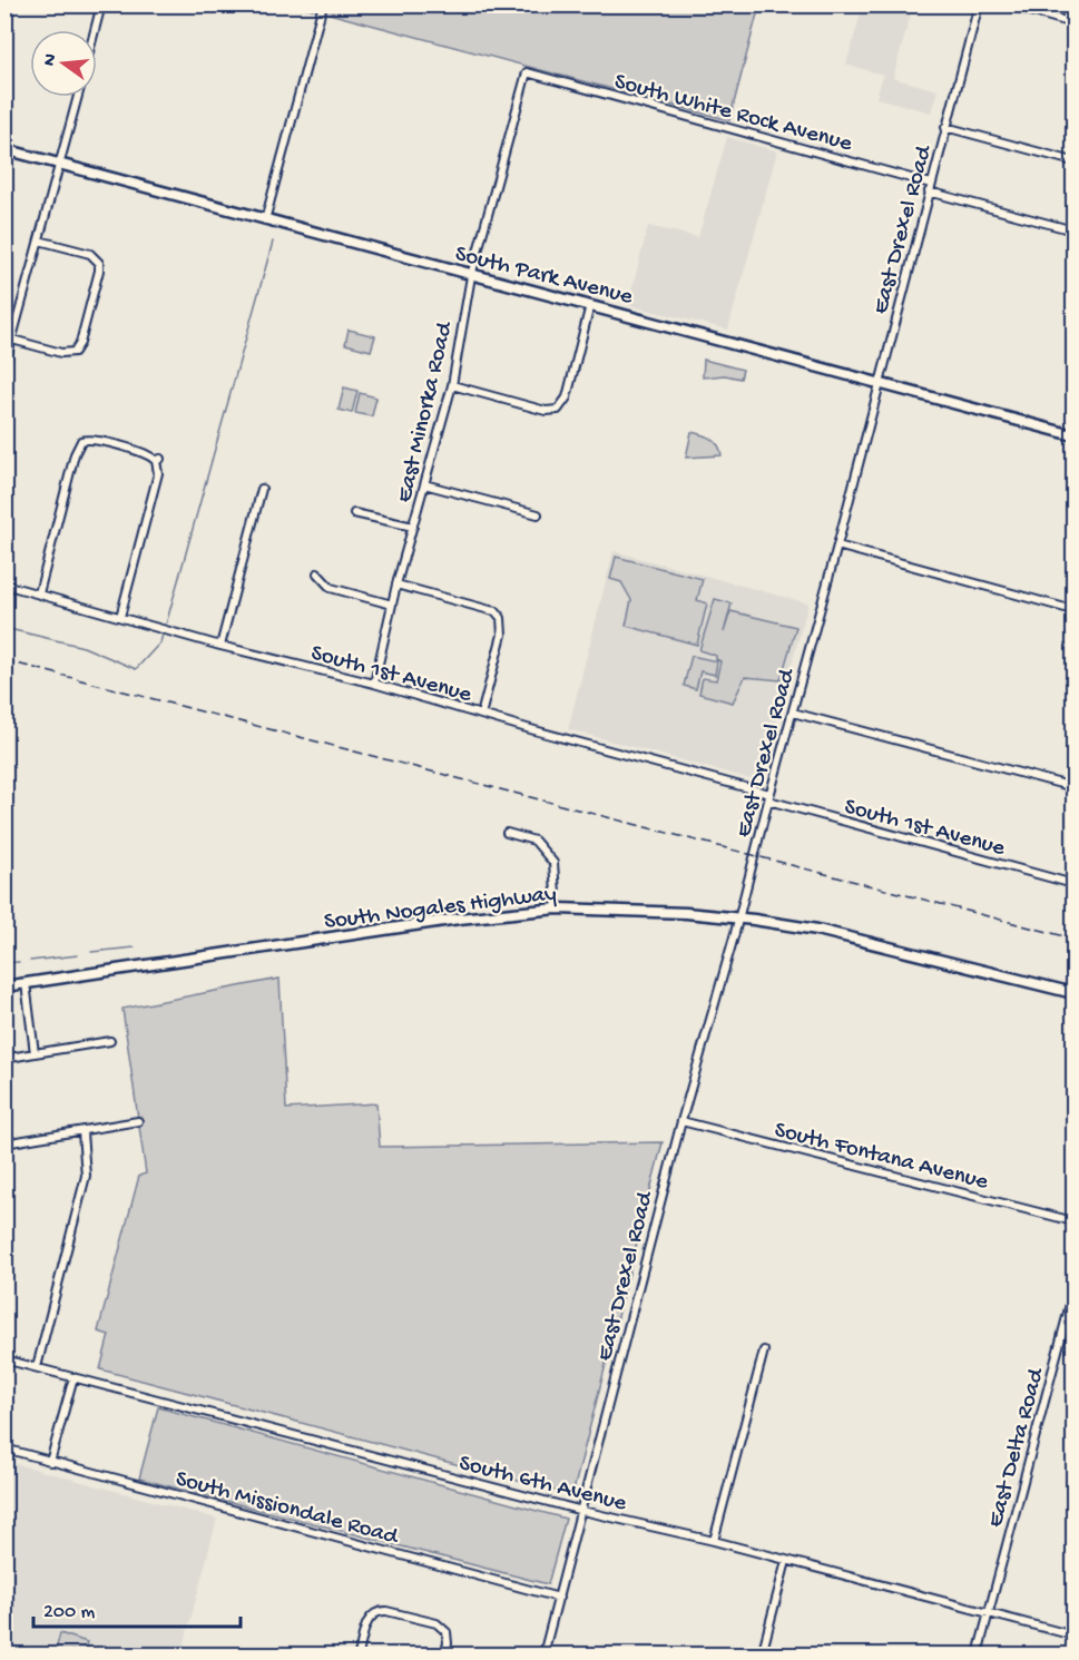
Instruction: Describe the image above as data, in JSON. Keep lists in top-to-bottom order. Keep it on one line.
{"streets":{"main road":["South Park Avenue","South Nogales Highway"],"street":["South White Rock Avenue","East Drexel Road","East Minorka Road","South 1st Avenue","South Fontana Avenue","East Delta Road","South 6th Avenue","South Missiondale Road"]},"crossings":[["South White Rock Avenue","East Drexel Road"],["South White Rock Avenue","East Minorka Road"],["East Drexel Road","South Park Avenue"],["East Drexel Road","South 1st Avenue"],["East Drexel Road","South Nogales Highway"],["East Drexel Road","South Fontana Avenue"],["East Drexel Road","South 6th Avenue"],["East Drexel Road","South Missiondale Road"],["South Park Avenue","East Minorka Road"],["East Minorka Road","South 1st Avenue"],["East Delta Road","South 6th Avenue"]],"scale_bar":"200 m","north":"left"}
